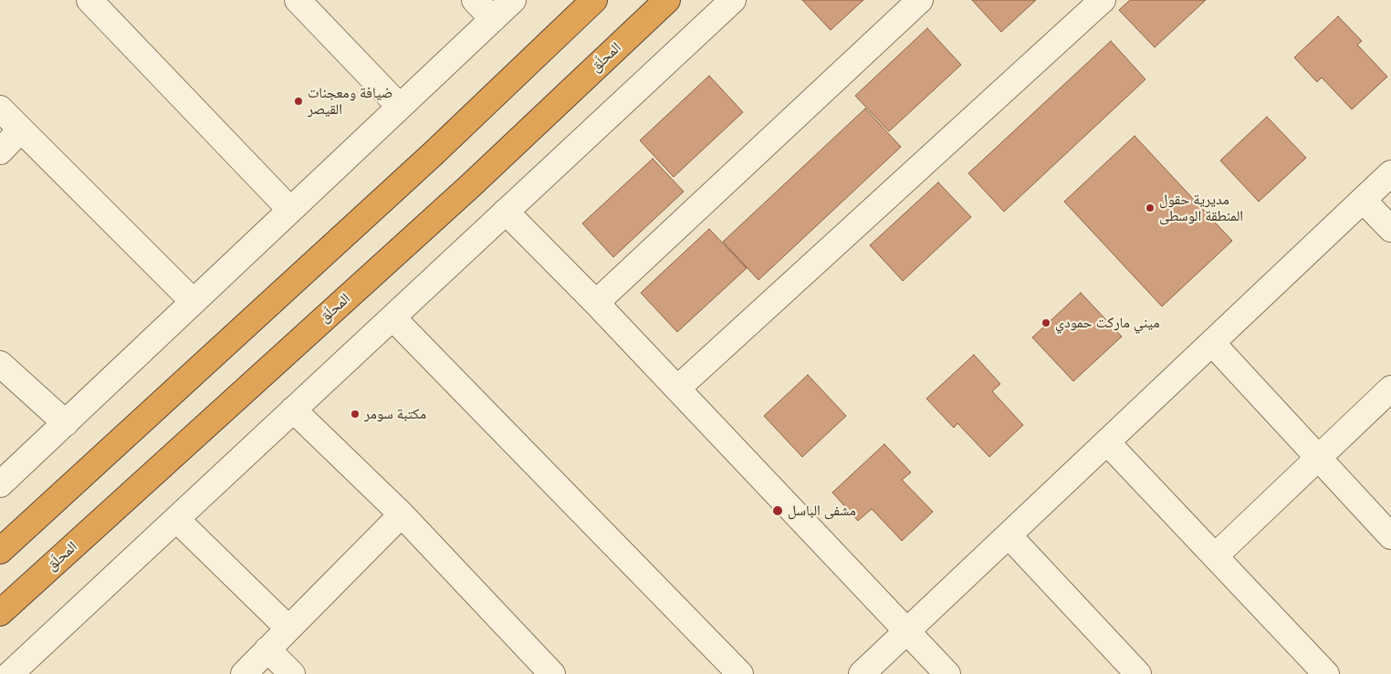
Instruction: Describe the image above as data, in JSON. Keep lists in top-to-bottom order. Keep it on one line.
{"streets":{"highway":["المحلّق"]},"places":["ضيافة ومعجنات القيصر","مديرية حقول المنطقة الوسطى","ميني ماركت حمودي","مكتبة سومر","مشفى الباسل"]}
